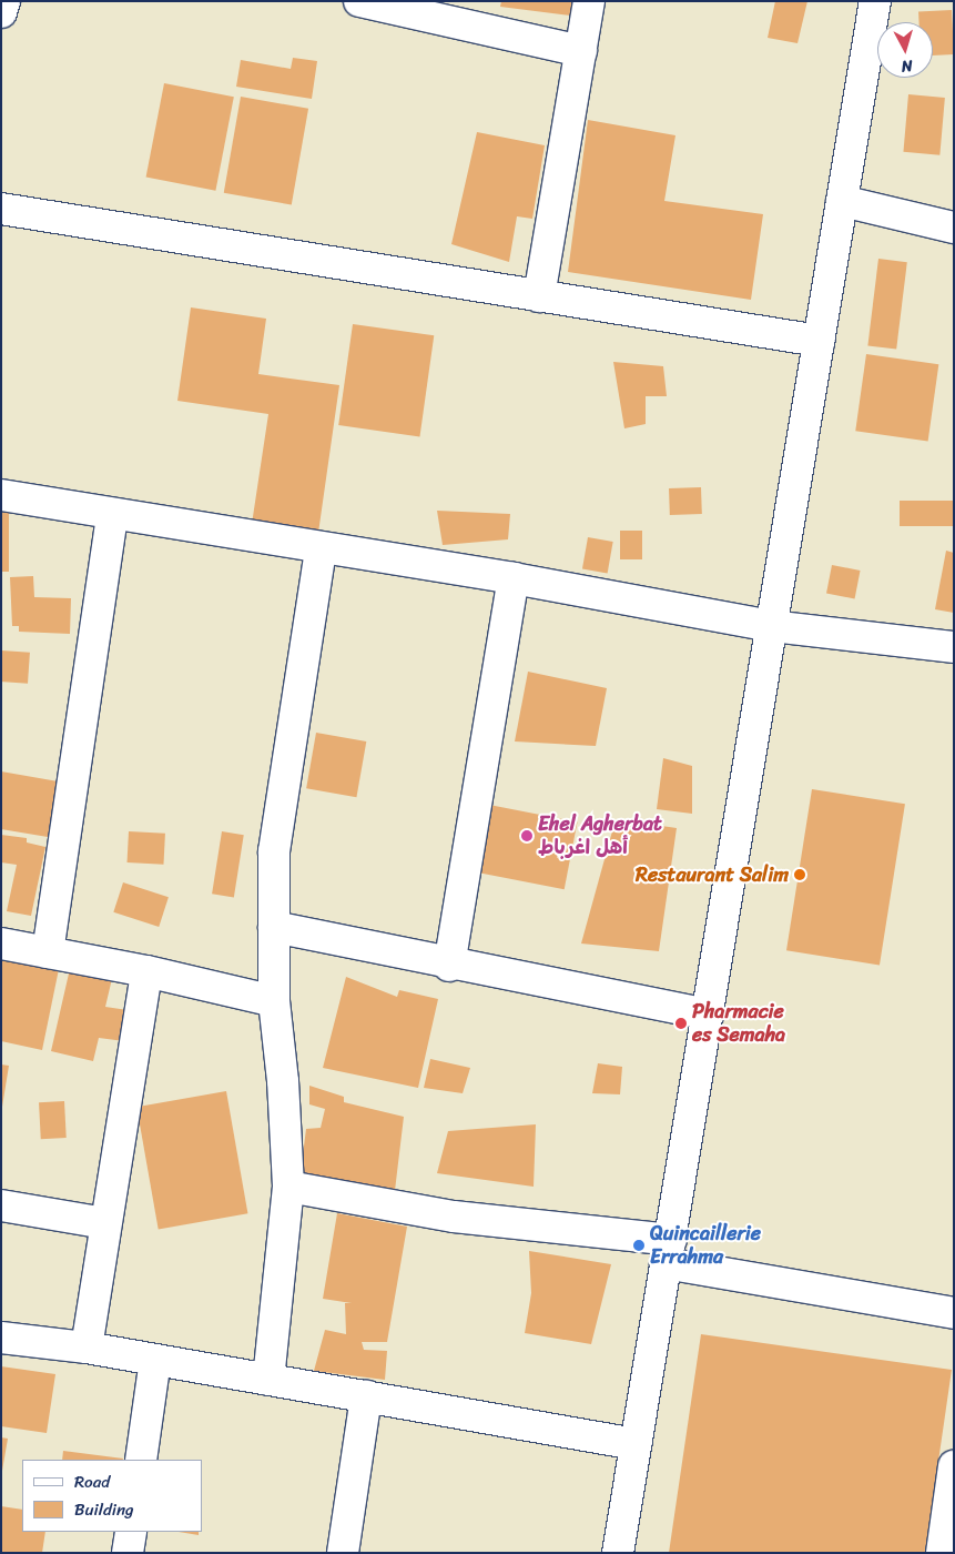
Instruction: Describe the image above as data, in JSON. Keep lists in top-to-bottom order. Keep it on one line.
{"places":["Ehel Agherbat أهل اغرباط","Restaurant Salim","Pharmacie es Semaha","Quincaillerie Errahma"],"legend":["Road","Building"],"north":"bottom"}
